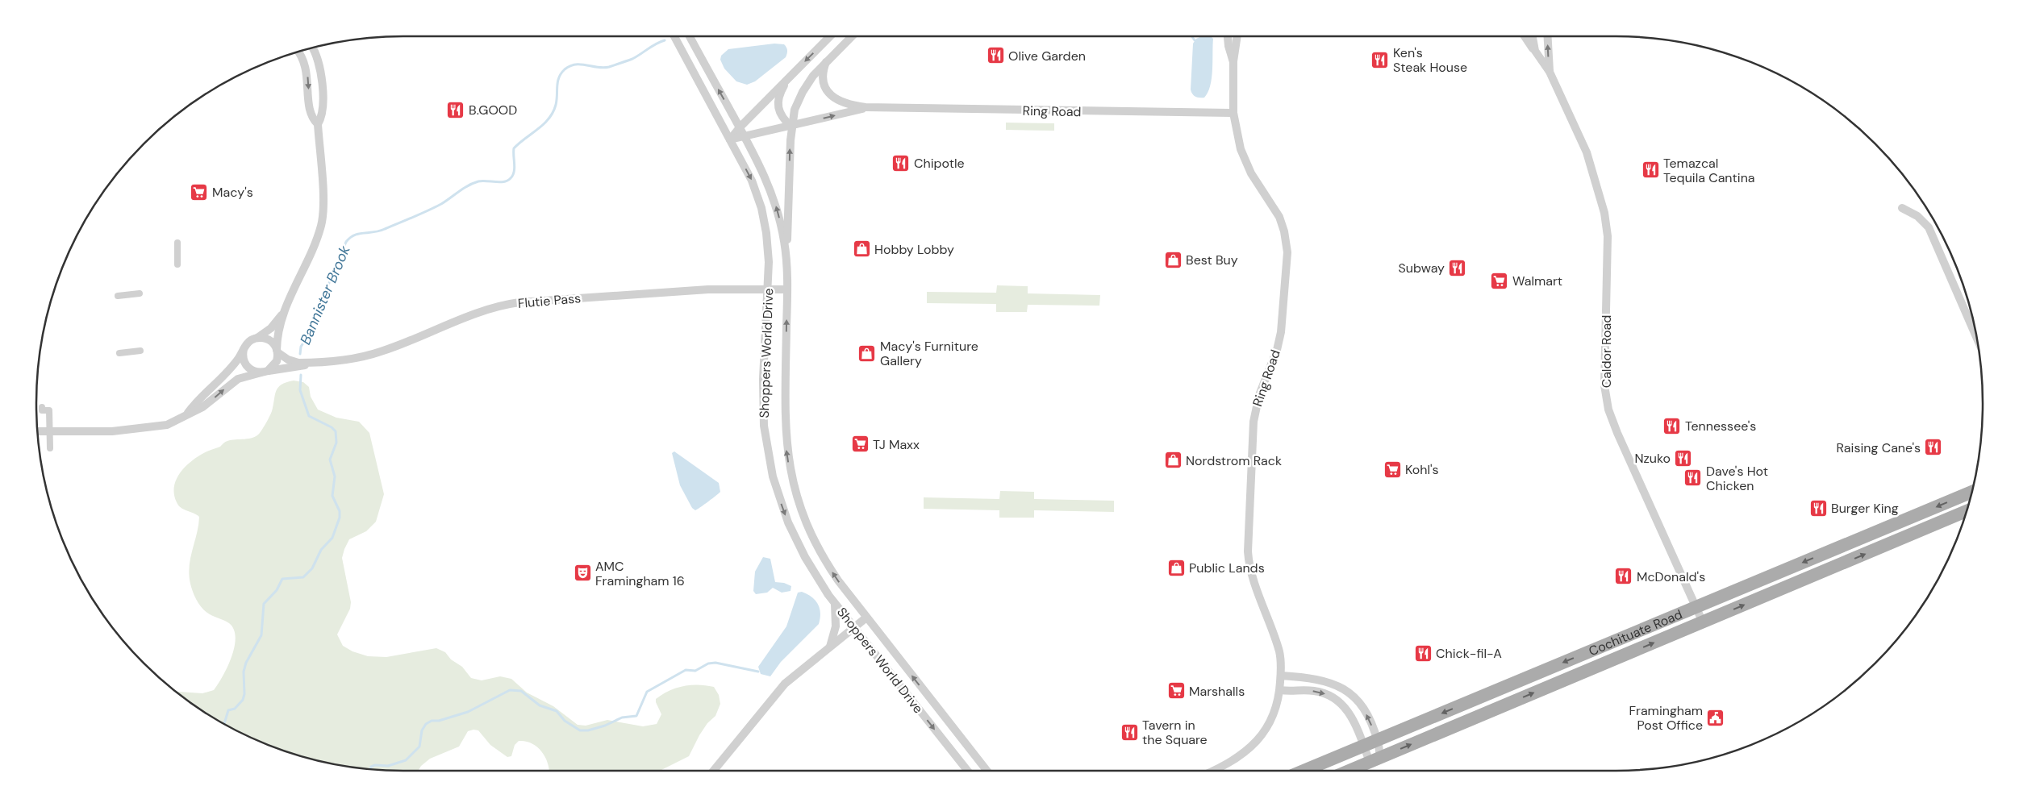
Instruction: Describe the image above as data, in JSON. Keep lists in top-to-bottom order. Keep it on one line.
{"streets":{"main road":["Cochituate Road"],"street":["Ring Road","Flutie Pass","Caldor Road","Shoppers World Drive"]},"crossings":[["Ring Road","Shoppers World Drive"],["Flutie Pass","Shoppers World Drive"],["Caldor Road","Cochituate Road"]],"water":["Bannister Brook"],"places":{"restaurant":["Olive Garden","Ken's Steak House","B.GOOD","Chipotle","Temazcal Tequila Cantina","Subway","Tennessee's","Raising Cane's","Nzuko","Dave's Hot Chicken","Burger King","McDonald's","Chick-fil-A","Tavern in the Square"],"supermarket":["Macy's","Walmart","TJ Maxx","Kohl's","Marshalls"],"shop":["Hobby Lobby","Best Buy","Macy's Furniture Gallery","Nordstrom Rack","Public Lands"],"theatre":["AMC Framingham 16"],"public building":["Framingham Post Office"]}}
